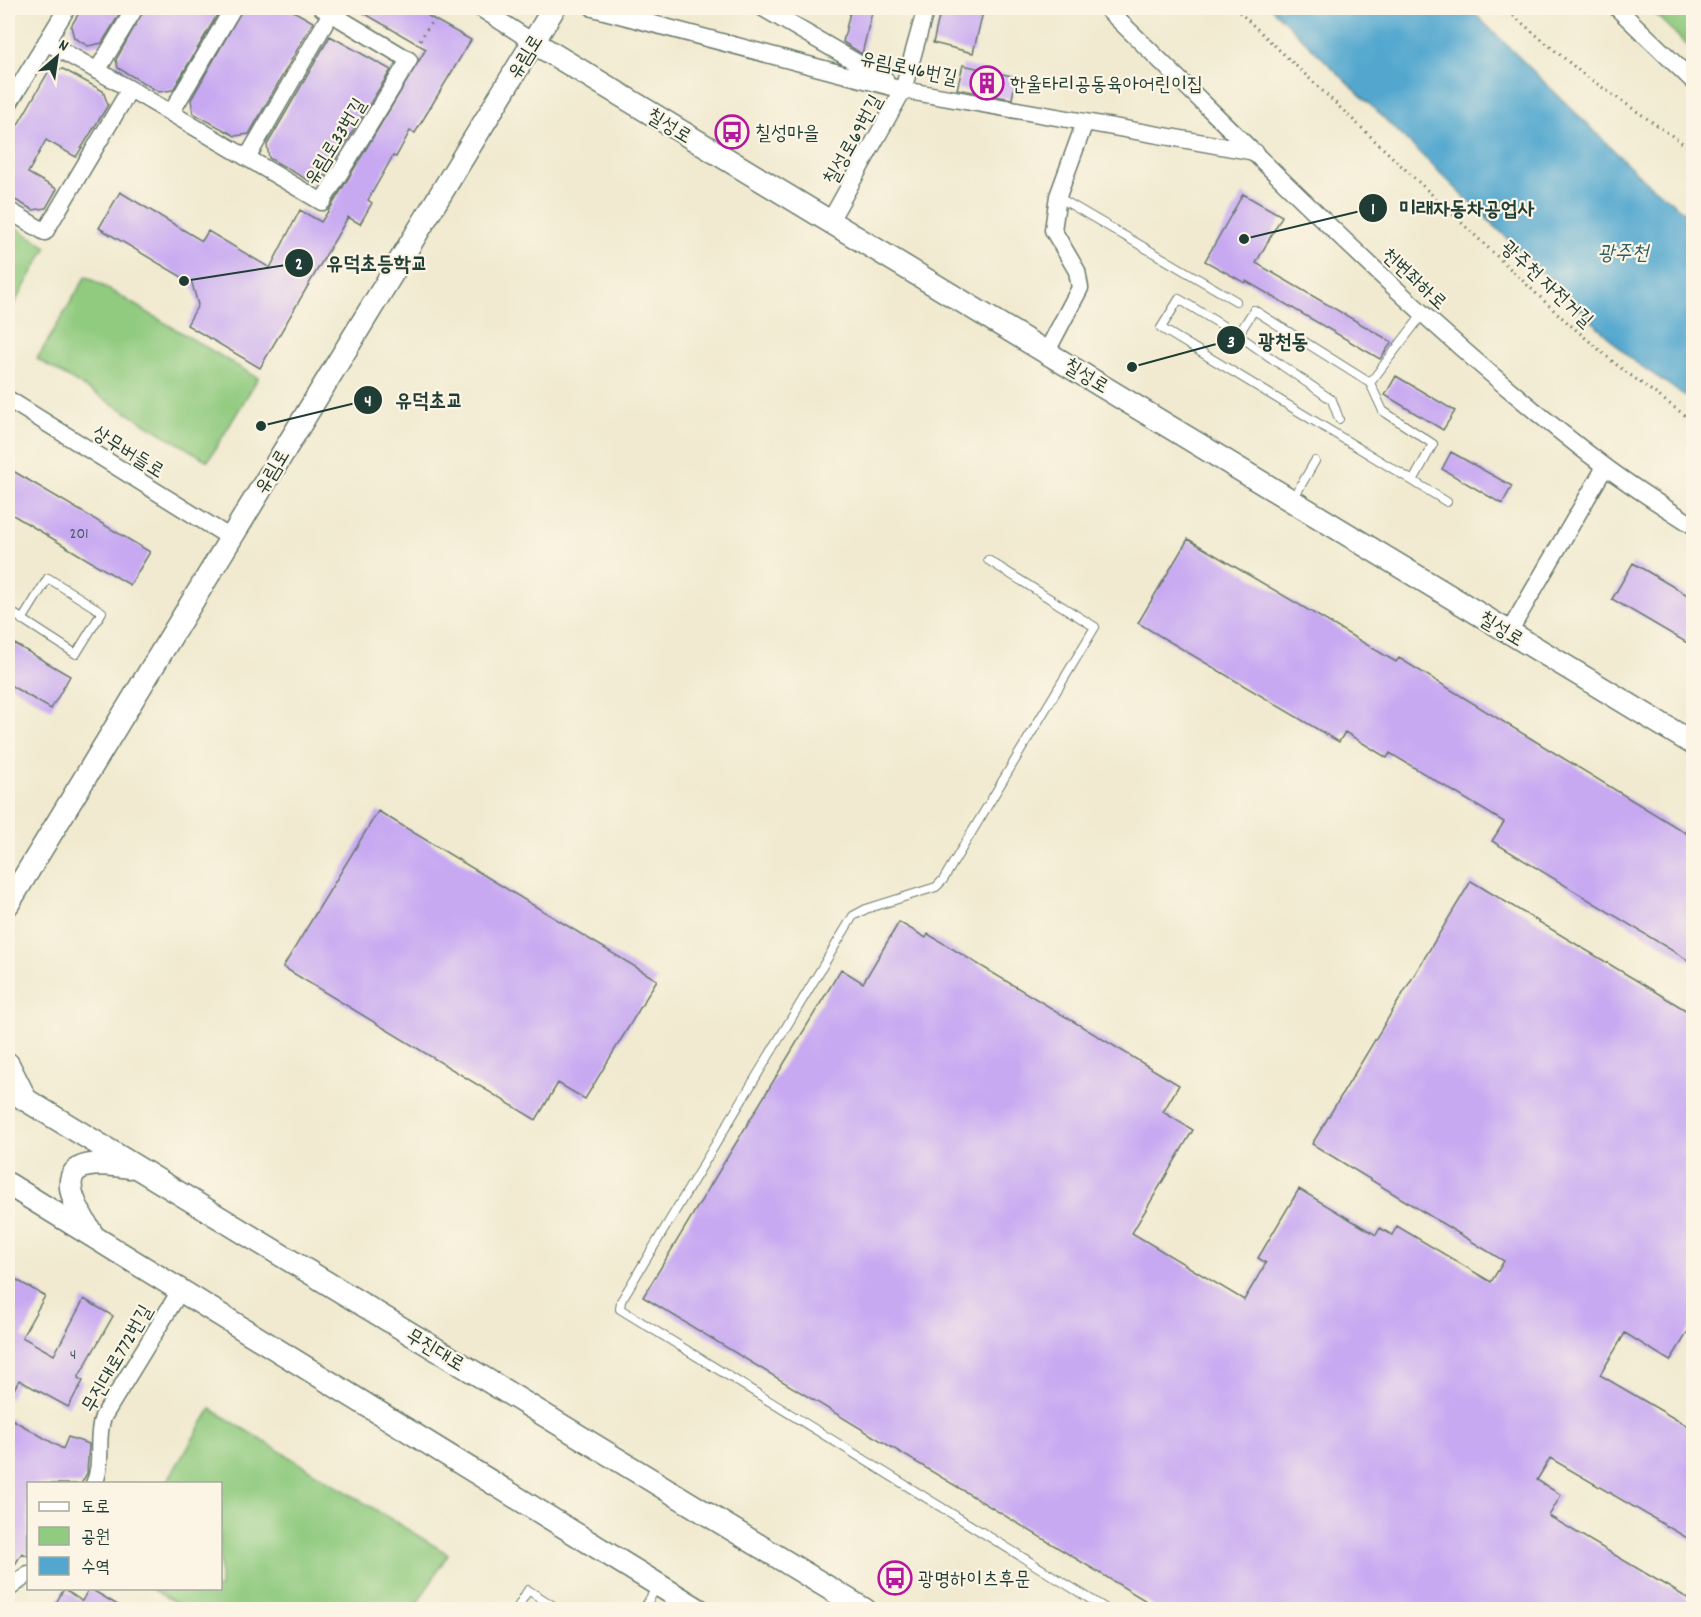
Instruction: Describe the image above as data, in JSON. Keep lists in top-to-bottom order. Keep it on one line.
{"streets":{"street":["유림로","유림로46번길","칠성로","칠성로69번길","유림로33번길","천변좌하로","상무버들로","무진대로","무진대로772번길"],"path":["광주천 자전거길"]},"crossings":[["유림로","칠성로"],["유림로","상무버들로"],["유림로46번길","칠성로69번길"],["유림로46번길","천변좌하로"],["칠성로","칠성로69번길"]],"water":["광주천"],"places":{"building":["한울타리공동육아어린이집"],"bus stop":["칠성마을","광명하이츠후문"],"other":["미래자동차공업사","유덕초등학교","광천동","유덕초교"]},"house_numbers":["201","4"],"legend":["도로","공원","수역"],"north":"top right"}
